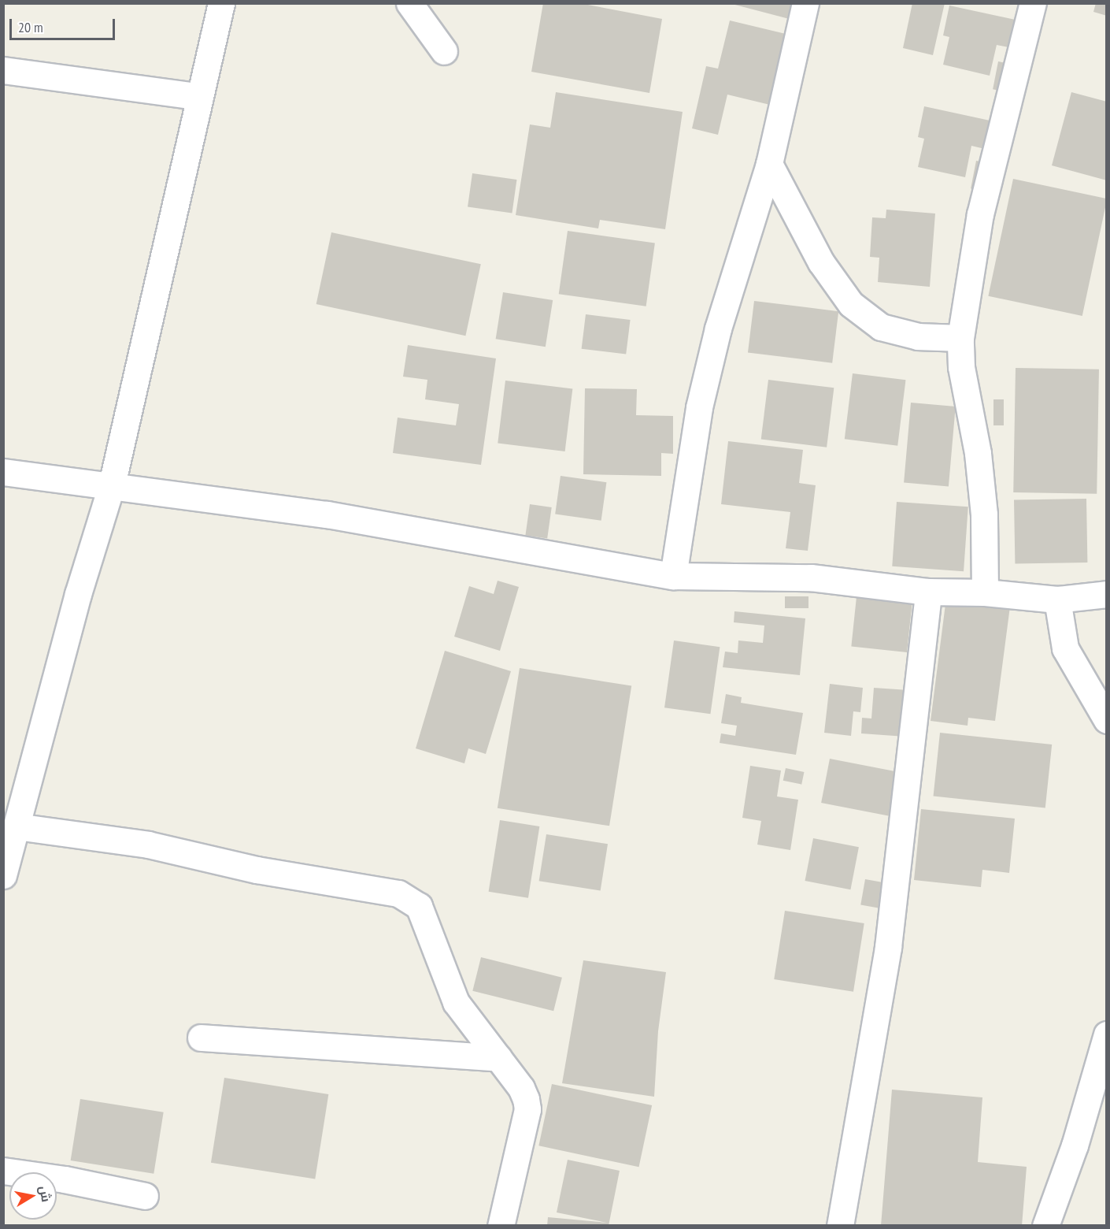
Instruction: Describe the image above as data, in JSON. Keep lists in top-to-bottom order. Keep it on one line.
{"scale_bar":"20 m","north":"right"}
